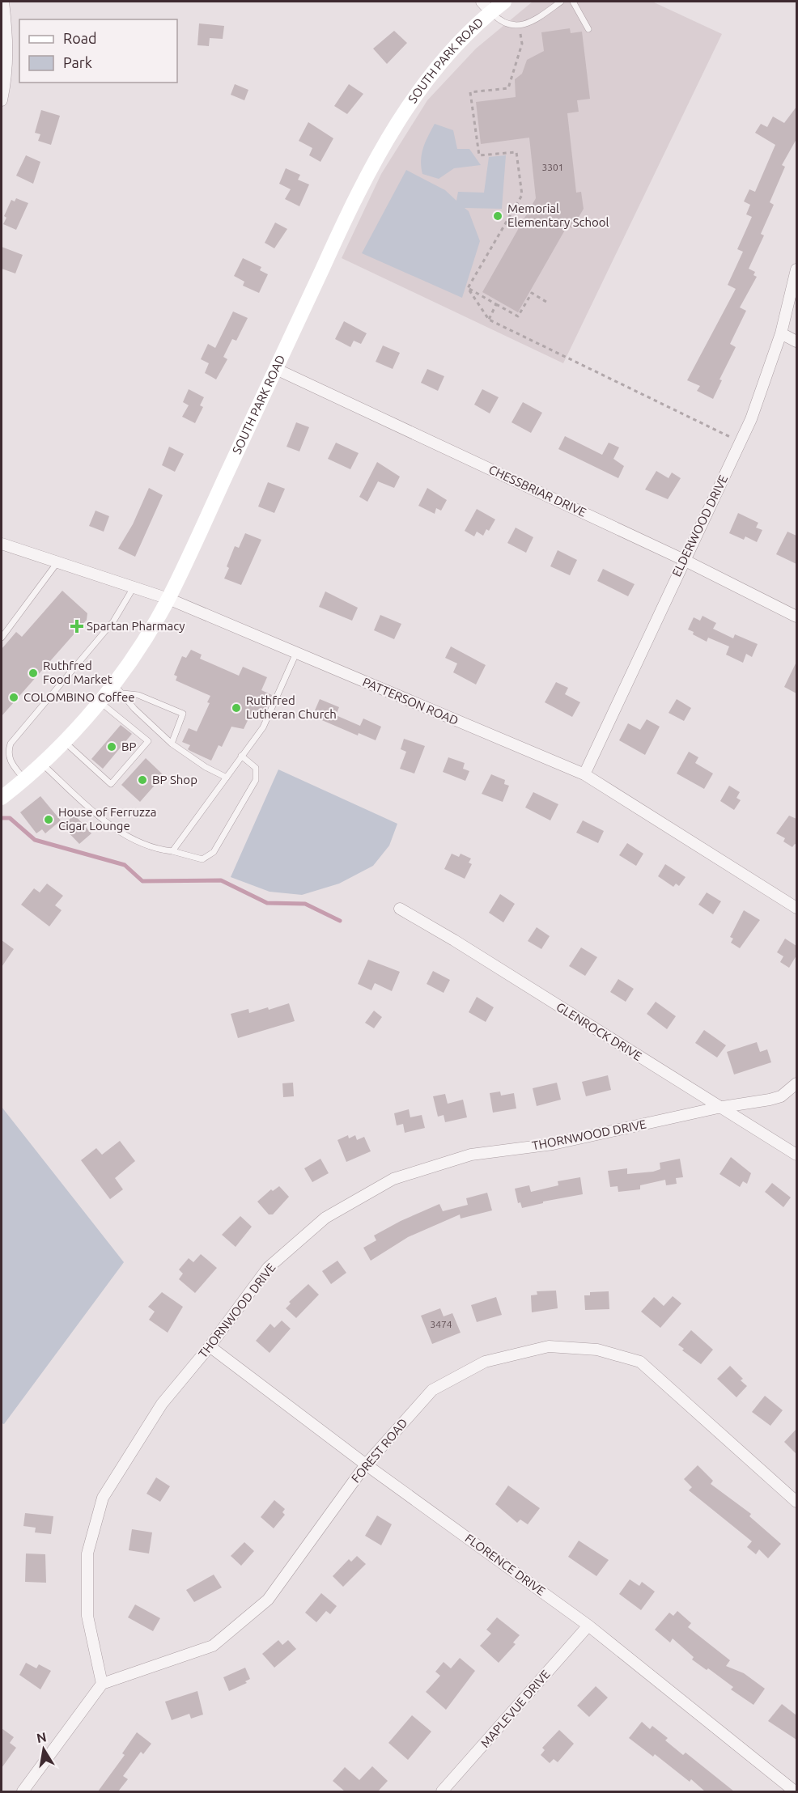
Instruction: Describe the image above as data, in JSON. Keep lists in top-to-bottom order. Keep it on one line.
{"streets":{"main road":["SOUTH PARK ROAD"],"street":["CHESSBRIAR DRIVE","ELDERWOOD DRIVE","PATTERSON ROAD","GLENROCK DRIVE","THORNWOOD DRIVE","FOREST ROAD","FLORENCE DRIVE","MAPLEVUE DRIVE"]},"crossings":[["SOUTH PARK ROAD","CHESSBRIAR DRIVE"],["SOUTH PARK ROAD","PATTERSON ROAD"],["CHESSBRIAR DRIVE","ELDERWOOD DRIVE"],["ELDERWOOD DRIVE","PATTERSON ROAD"],["GLENROCK DRIVE","THORNWOOD DRIVE"],["THORNWOOD DRIVE","FOREST ROAD"],["THORNWOOD DRIVE","FLORENCE DRIVE"],["FOREST ROAD","FLORENCE DRIVE"],["FLORENCE DRIVE","MAPLEVUE DRIVE"]],"places":{"other":["Memorial Elementary School","Ruthfred Food Market","COLOMBINO Coffee","Ruthfred Lutheran Church","BP","BP Shop","House of Ferruzza Cigar Lounge"],"health":["Spartan Pharmacy"]},"house_numbers":["3301","3474"],"legend":["Road","Park"],"north":"top"}
